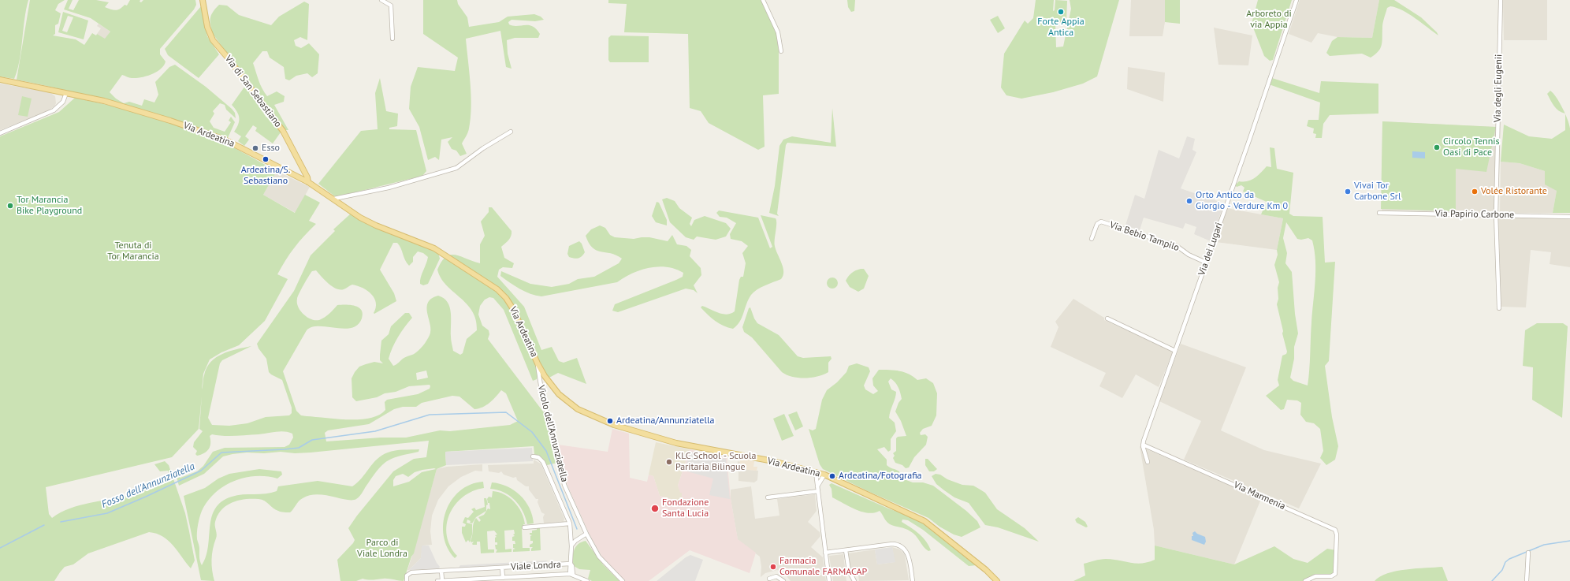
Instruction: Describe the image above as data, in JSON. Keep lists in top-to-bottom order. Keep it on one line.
{"streets":{"main road":["Via di San Sebastiano","Via Ardeatina"],"street":["Via degli Eugenii","Via Papirio Carbone","Via Bebio Tampilo","Via dei Lugari","Vicolo dell'Annunziatella","Via Marmenia","Viale Londra"]},"crossings":[["Via degli Eugenii","Via Papirio Carbone"],["Via di San Sebastiano","Via Ardeatina"],["Via Ardeatina","Vicolo dell'Annunziatella"],["Via Bebio Tampilo","Via dei Lugari"],["Via dei Lugari","Via Marmenia"]],"water":["Fosso dell'Annunziatella"],"parks":["Arboreto di via Appia","Tenuta di Tor Marancia","Parco di Viale Londra"],"places":["Forte Appia Antica","Circolo Tennis Oasi di Pace","Esso","Ardeatina/S. Sebastiano","Vivai Tor Carbone Srl","Volée Ristorante","Orto Antico da Giorgio - Verdure Km 0","Tor Marancia Bike Playground","Ardeatina/Annunziatella","KLC School - Scuola Paritaria Bilingue","Ardeatina/Fotografia","Fondazione Santa Lucia","Farmacia Comunale FARMACAP"]}
